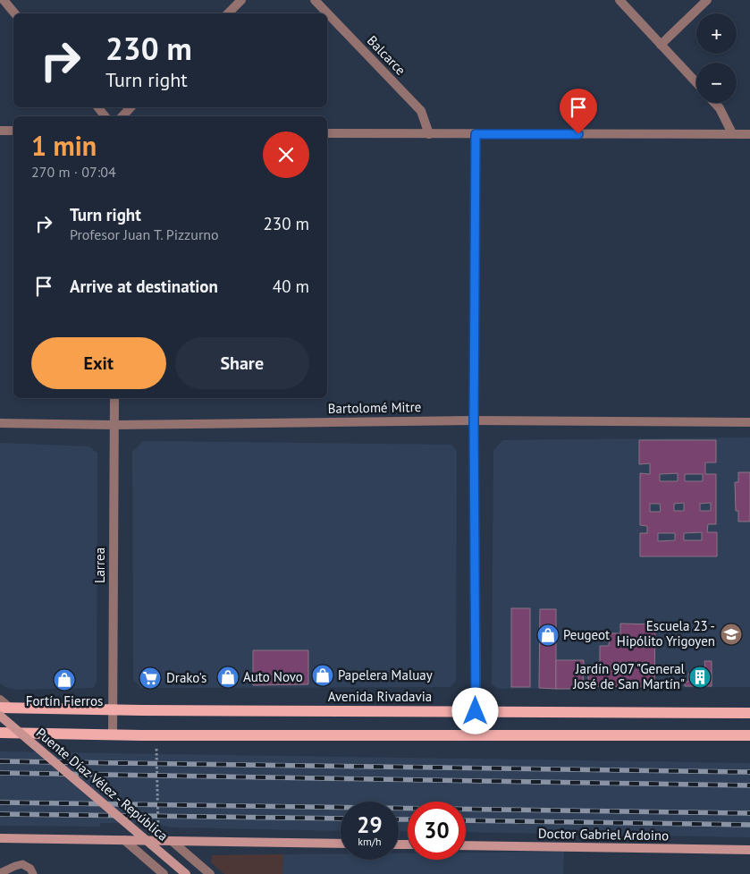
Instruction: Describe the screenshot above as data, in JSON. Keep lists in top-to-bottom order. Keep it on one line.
{"streets":{"main road":["Avenida Rivadavia","Puente Díaz Vélez - República","Doctor Gabriel Ardoino"],"street":["Balcarce","Bartolomé Mitre","Larrea"]},"crossings":[["Bartolomé Mitre","Larrea"],["Larrea","Avenida Rivadavia"]],"places":{"school or university":["Escuela 23 - Hipólito Yrigoyen"],"shop":["Peugeot","Papelera Maluay","Auto Novo","Fortín Fierros"],"building":["Jardín 907 \"General José de San Martín\""],"supermarket":["Drako's"]},"page":{"map_buttons":["+","−"],"turn":["230 m","Turn right"],"heading":["1 min","270 m · 07:04"],"list":[{"name":"Turn right","note":"Profesor Juan T. Pizzurno","value":"230 m"},{"name":"Arrive at destination","value":"40 m"}],"buttons":["Exit","Share"],"speed":"29 km/h","limit":"30"}}
